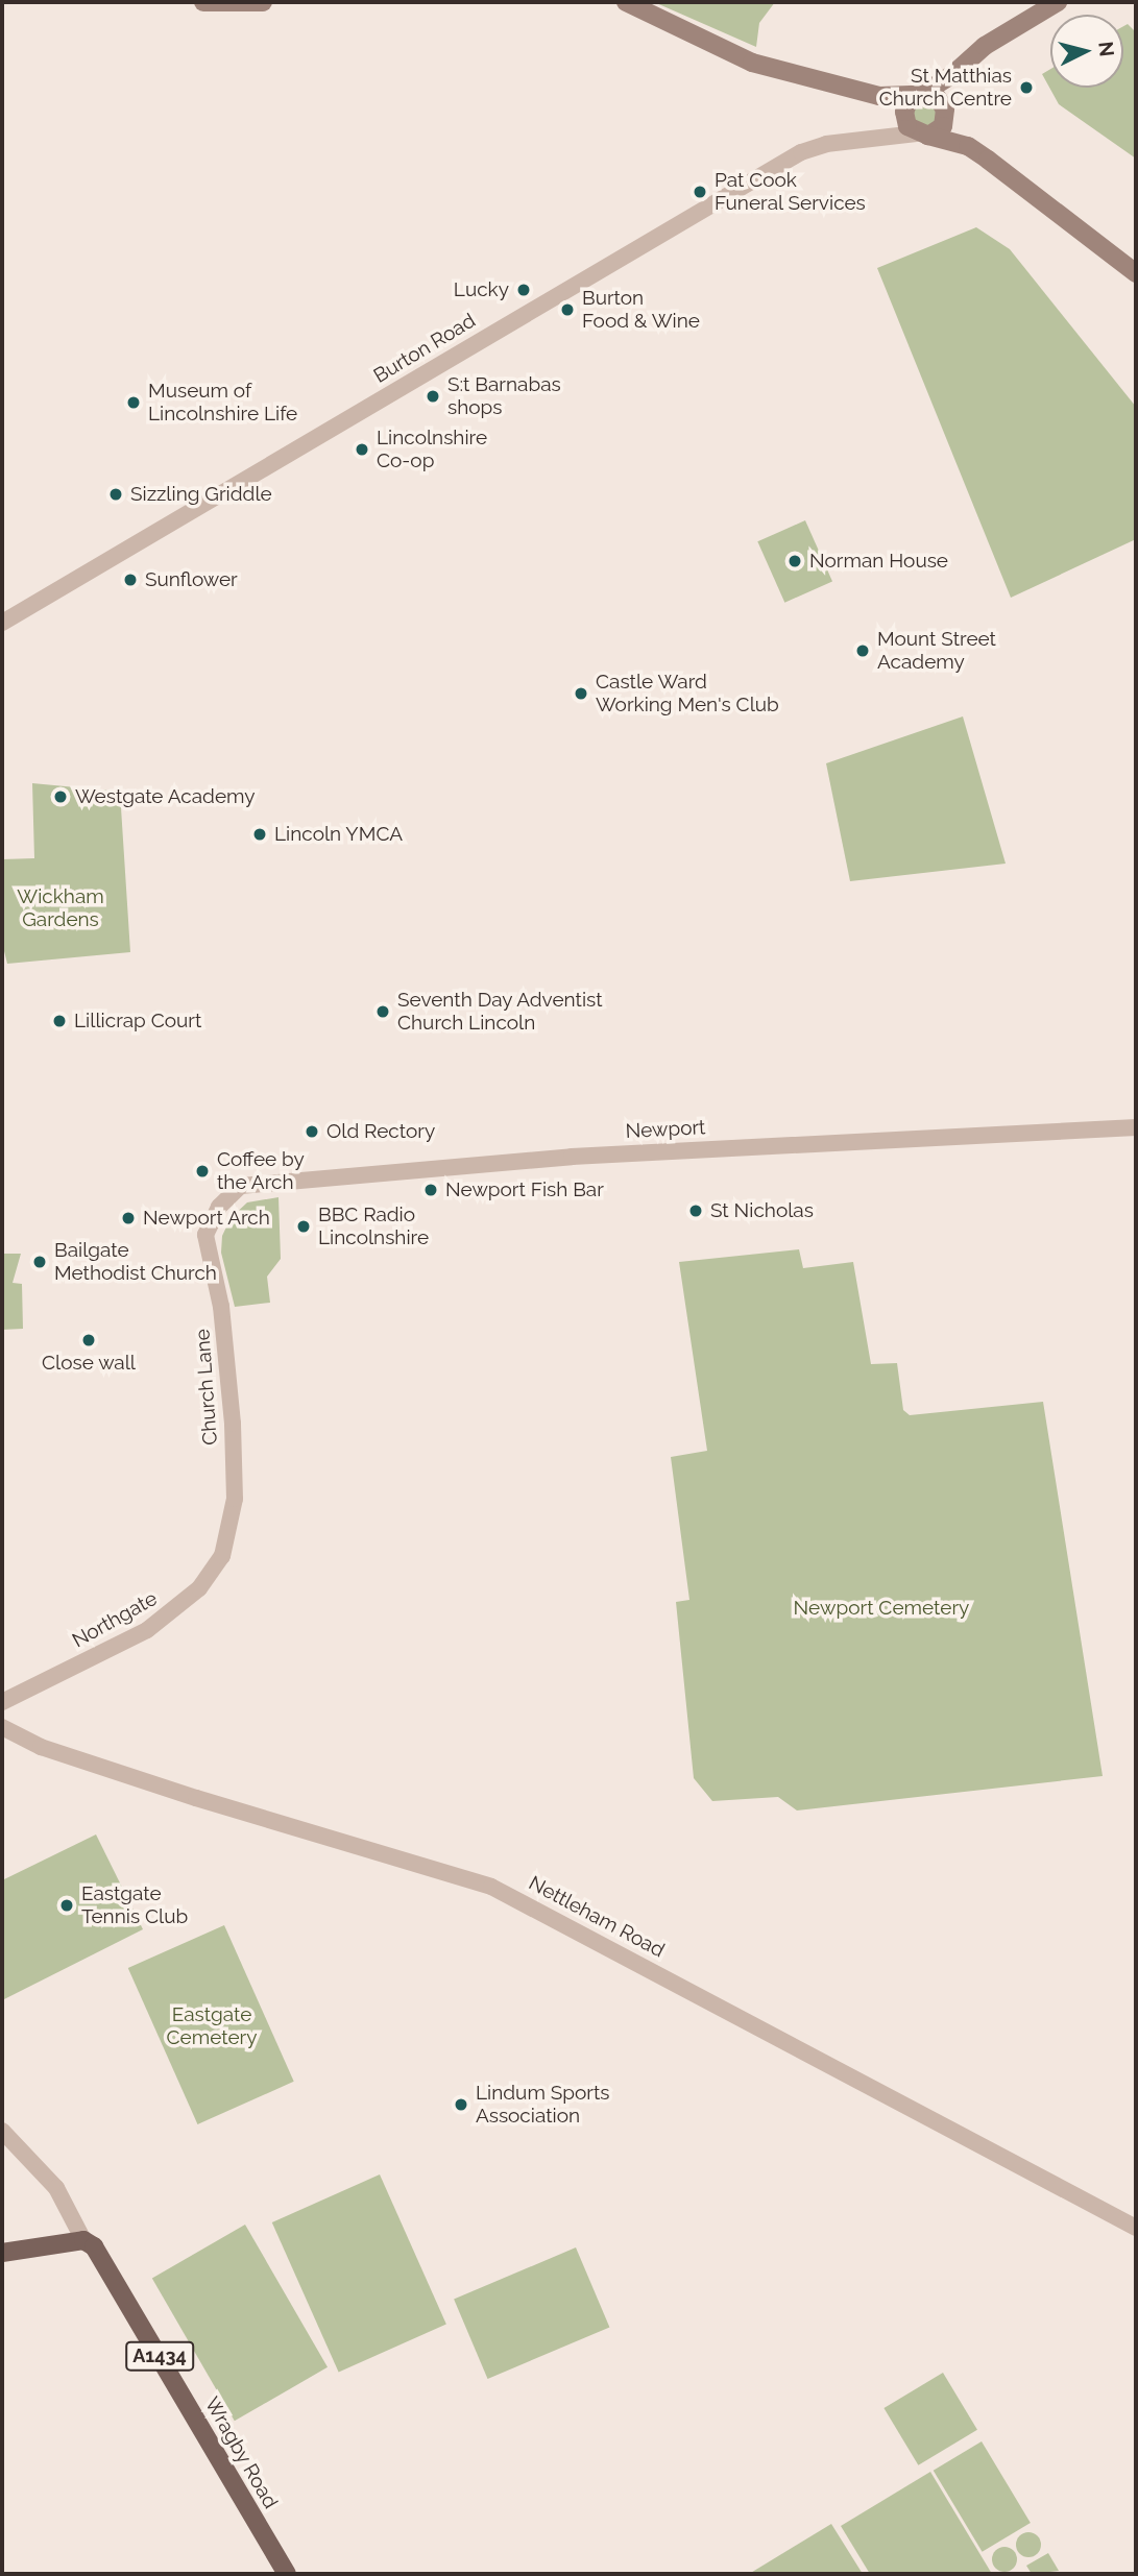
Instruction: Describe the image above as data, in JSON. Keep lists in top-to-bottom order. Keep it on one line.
{"streets":{"main road":["A1434","Wragby Road"],"street":["Burton Road","Newport","Church Lane","Northgate","Nettleham Road"]},"crossings":[["Newport","Church Lane"],["Church Lane","Northgate"]],"parks":["Wickham Gardens","Newport Cemetery","Eastgate Cemetery"],"places":["St Matthias Church Centre","Pat Cook Funeral Services","Lucky","Burton Food & Wine","S:t Barnabas shops","Museum of Lincolnshire Life","Lincolnshire Co-op","Sizzling Griddle","Norman House","Sunflower","Mount Street Academy","Castle Ward Working Men's Club","Westgate Academy","Lincoln YMCA","Seventh Day Adventist Church Lincoln","Lillicrap Court","Old Rectory","Coffee by the Arch","Newport Fish Bar","St Nicholas","Newport Arch","BBC Radio Lincolnshire","Bailgate Methodist Church","Close wall","Eastgate Tennis Club","Lindum Sports Association"],"north":"right"}
